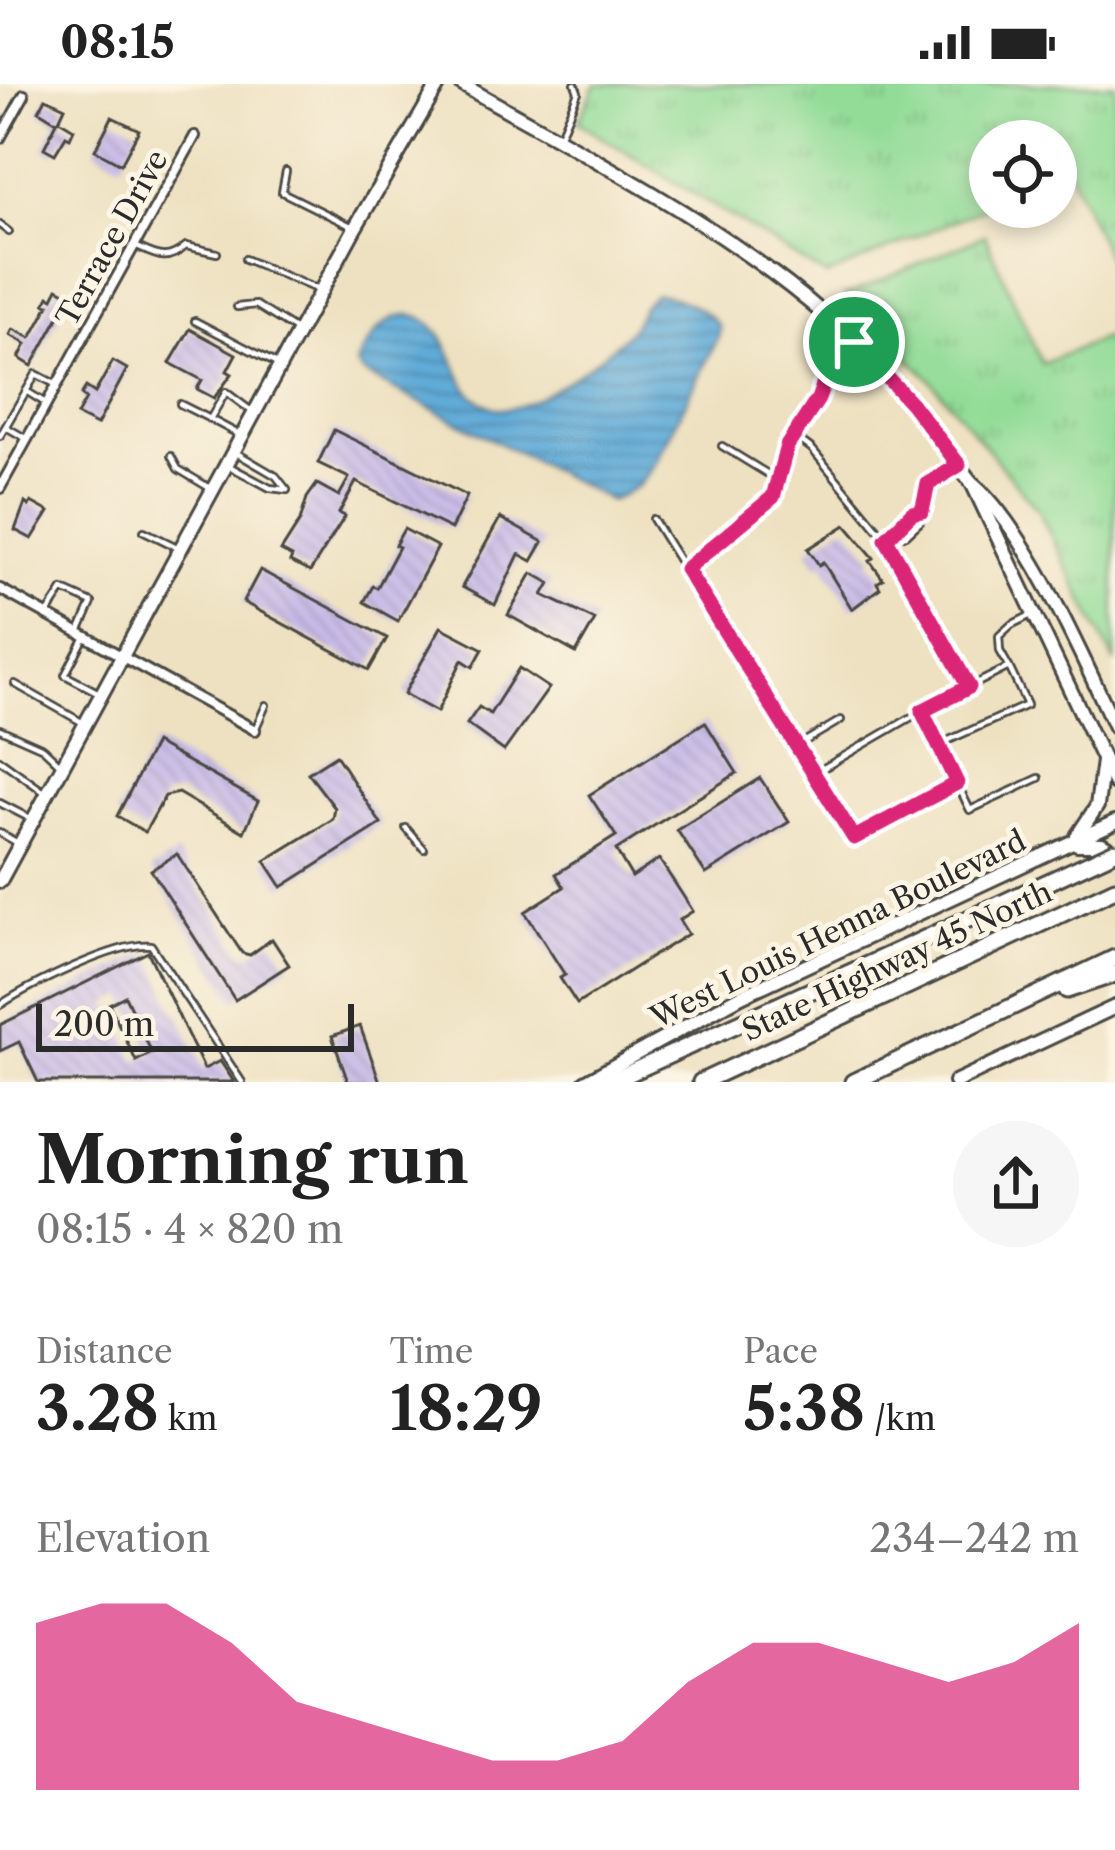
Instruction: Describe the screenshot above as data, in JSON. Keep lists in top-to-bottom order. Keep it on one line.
{"streets":{"highway":["State Highway 45 North"],"main road":["West Louis Henna Boulevard"],"street":["Terrace Drive"]},"scale_bar":"200 m","page":{"status":"08:15","scale":"200 m","heading":["Morning run","08:15 · 4 × 820 m"],"stats":[["Distance","3.28 km"],["Time","18:29"],["Pace","5:38 /km"]],"chart":["Elevation","234–242 m"]}}
